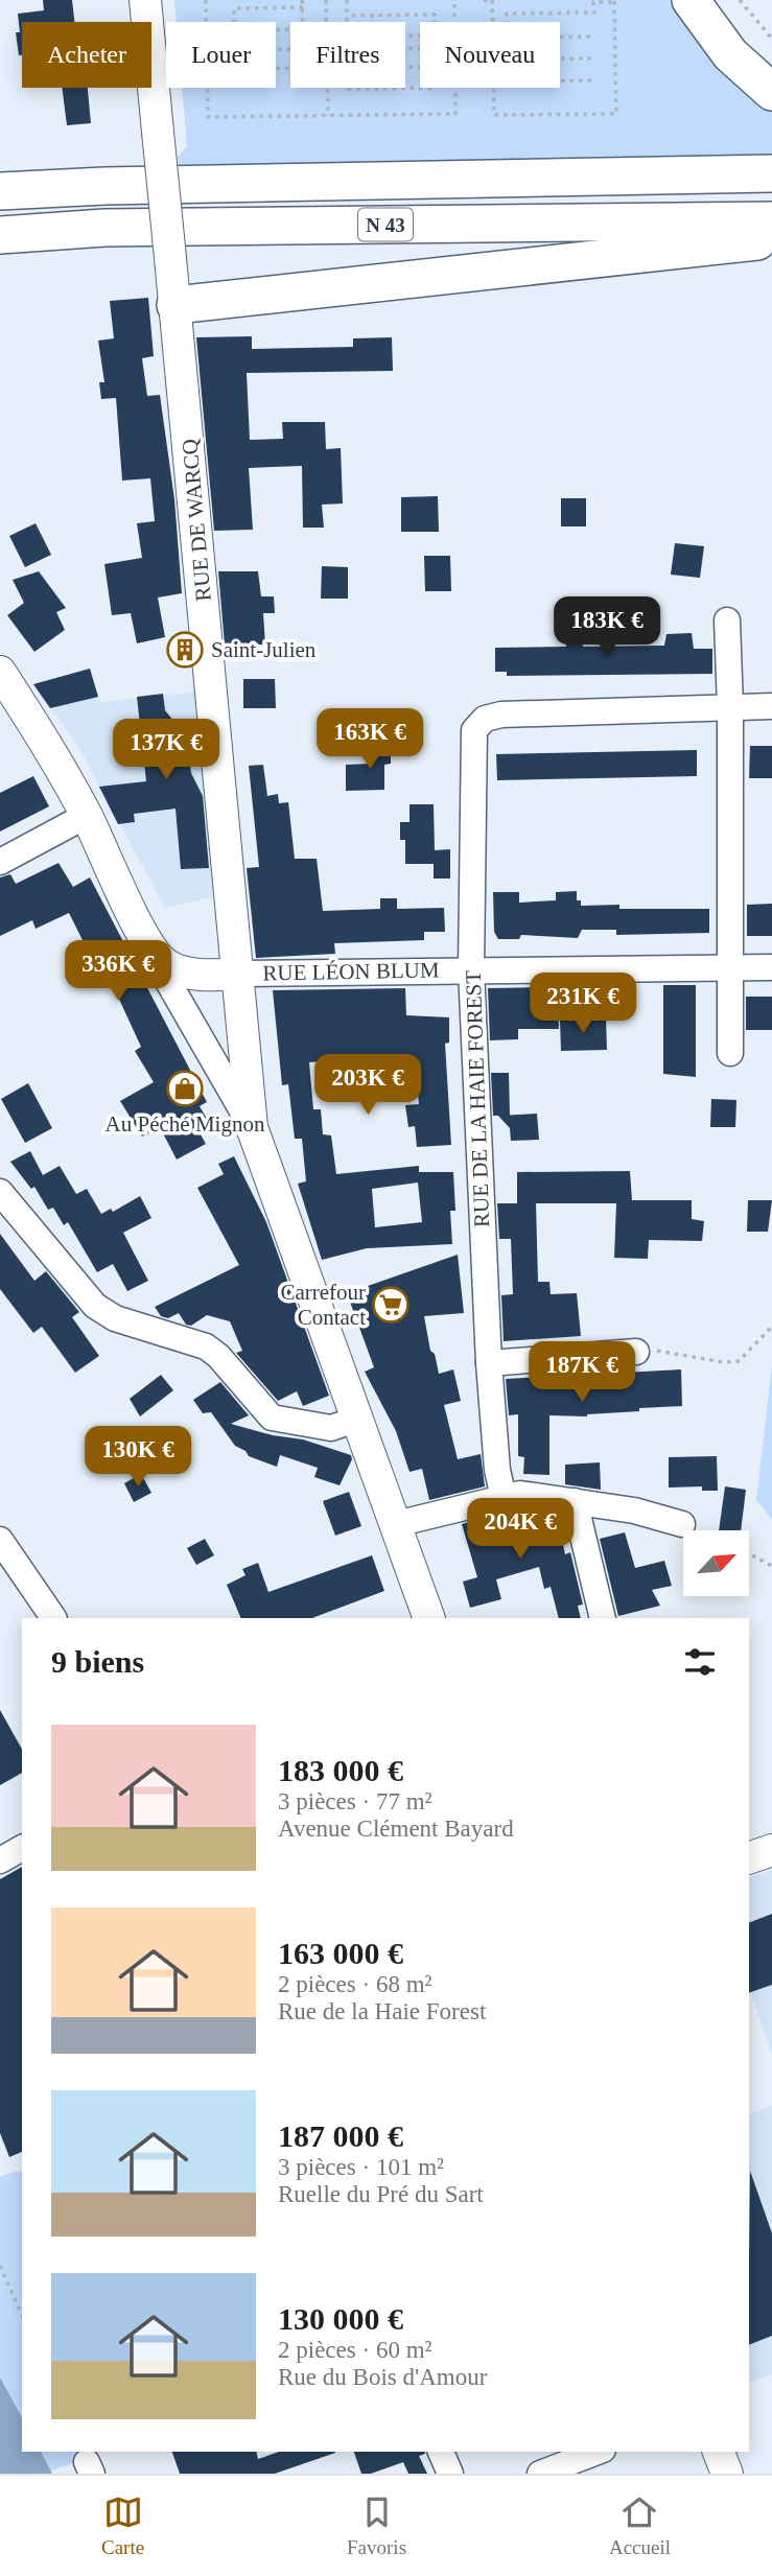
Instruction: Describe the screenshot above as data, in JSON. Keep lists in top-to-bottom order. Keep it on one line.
{"streets":{"highway":["N 43"],"main road":["RUE DE WARCQ"],"street":["RUE LÉON BLUM","RUE DE LA HAIE FOREST"]},"crossings":[["RUE DE WARCQ","RUE LÉON BLUM"],["RUE LÉON BLUM","RUE DE LA HAIE FOREST"]],"places":{"building":["Saint-Julien"],"shop":["Au Péché Mignon"],"supermarket":["Carrefour Contact"]},"north":"top right","page":{"chip":["Acheter","Louer","Filtres","Nouveau"],"price":["183K €","163K €","137K €","336K €","231K €","203K €","187K €","130K €","204K €"],"heading":"9 biens","list":[{"name":"183 000 €","note":"3 pièces · 77 m² · Avenue Clément Bayard"},{"name":"163 000 €","note":"2 pièces · 68 m² · Rue de la Haie Forest"},{"name":"187 000 €","note":"3 pièces · 101 m² · Ruelle du Pré du Sart"},{"name":"130 000 €","note":"2 pièces · 60 m² · Rue du Bois d'Amour"}],"tabs":["Carte","Favoris","Accueil"]}}
